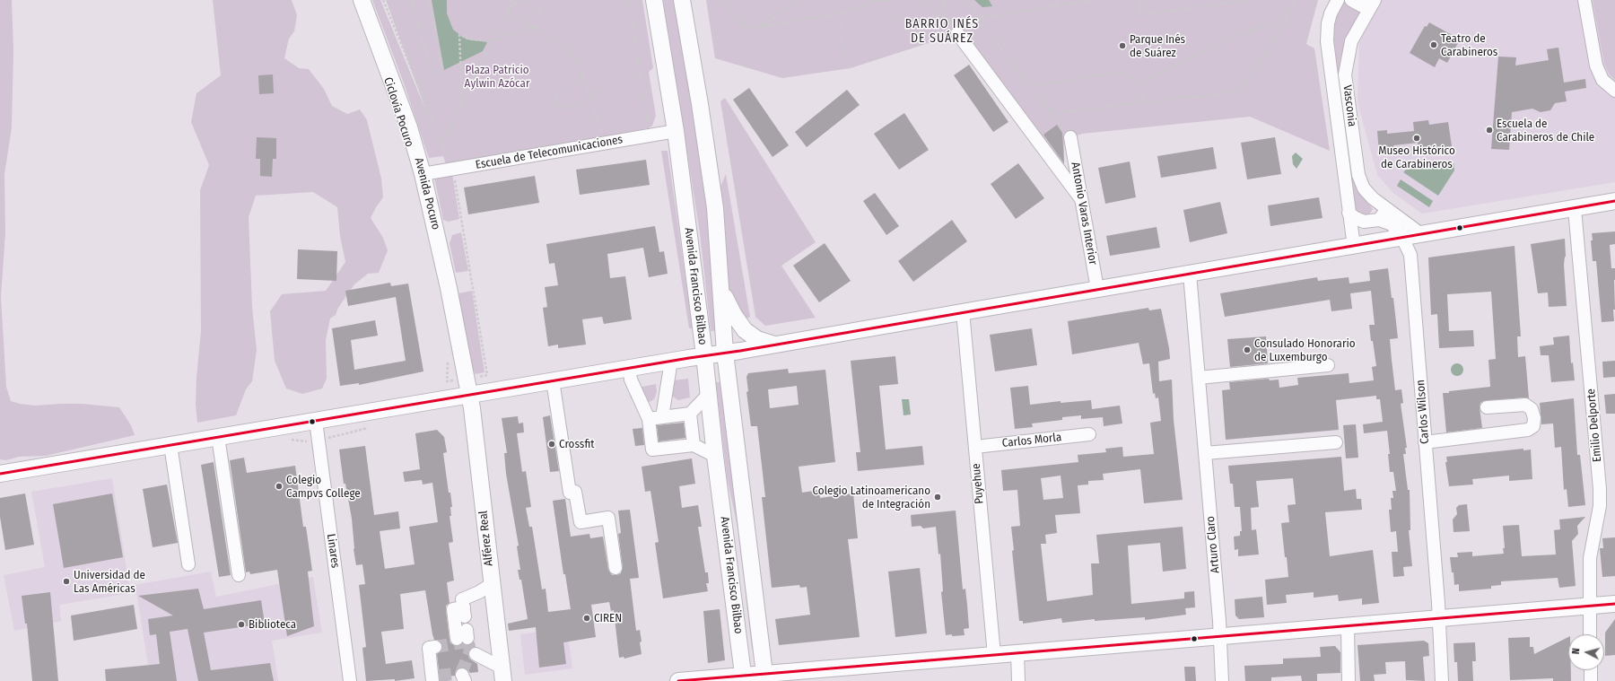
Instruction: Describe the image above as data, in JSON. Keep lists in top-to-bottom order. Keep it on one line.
{"streets":{"main road":["Avenida Pocuro","Avenida Francisco Bilbao","Alférez Real"],"street":["Vasconia","Escuela de Telecomunicaciones","Antonio Varas Interior","Carlos Wilson","Emilio Delporte","Carlos Morla","Puyehue","Arturo Claro","Linares"]},"crossings":[["Escuela de Telecomunicaciones","Avenida Pocuro"],["Escuela de Telecomunicaciones","Avenida Francisco Bilbao"],["Avenida Pocuro","Alférez Real"],["Carlos Morla","Puyehue"]],"districts":["BARRIO INÉS DE SUÁREZ"],"parks":["Plaza Patricio Aylwin Azócar"],"places":["Teatro de Carabineros","Parque Inés de Suárez","Escuela de Carabineros de Chile","Museo Histórico de Carabineros","Consulado Honorario de Luxemburgo","Crossfit","Colegio Campvs College","Colegio Latinoamericano de Integración","Universidad de Las Américas","CIREN","Biblioteca"],"north":"left"}
